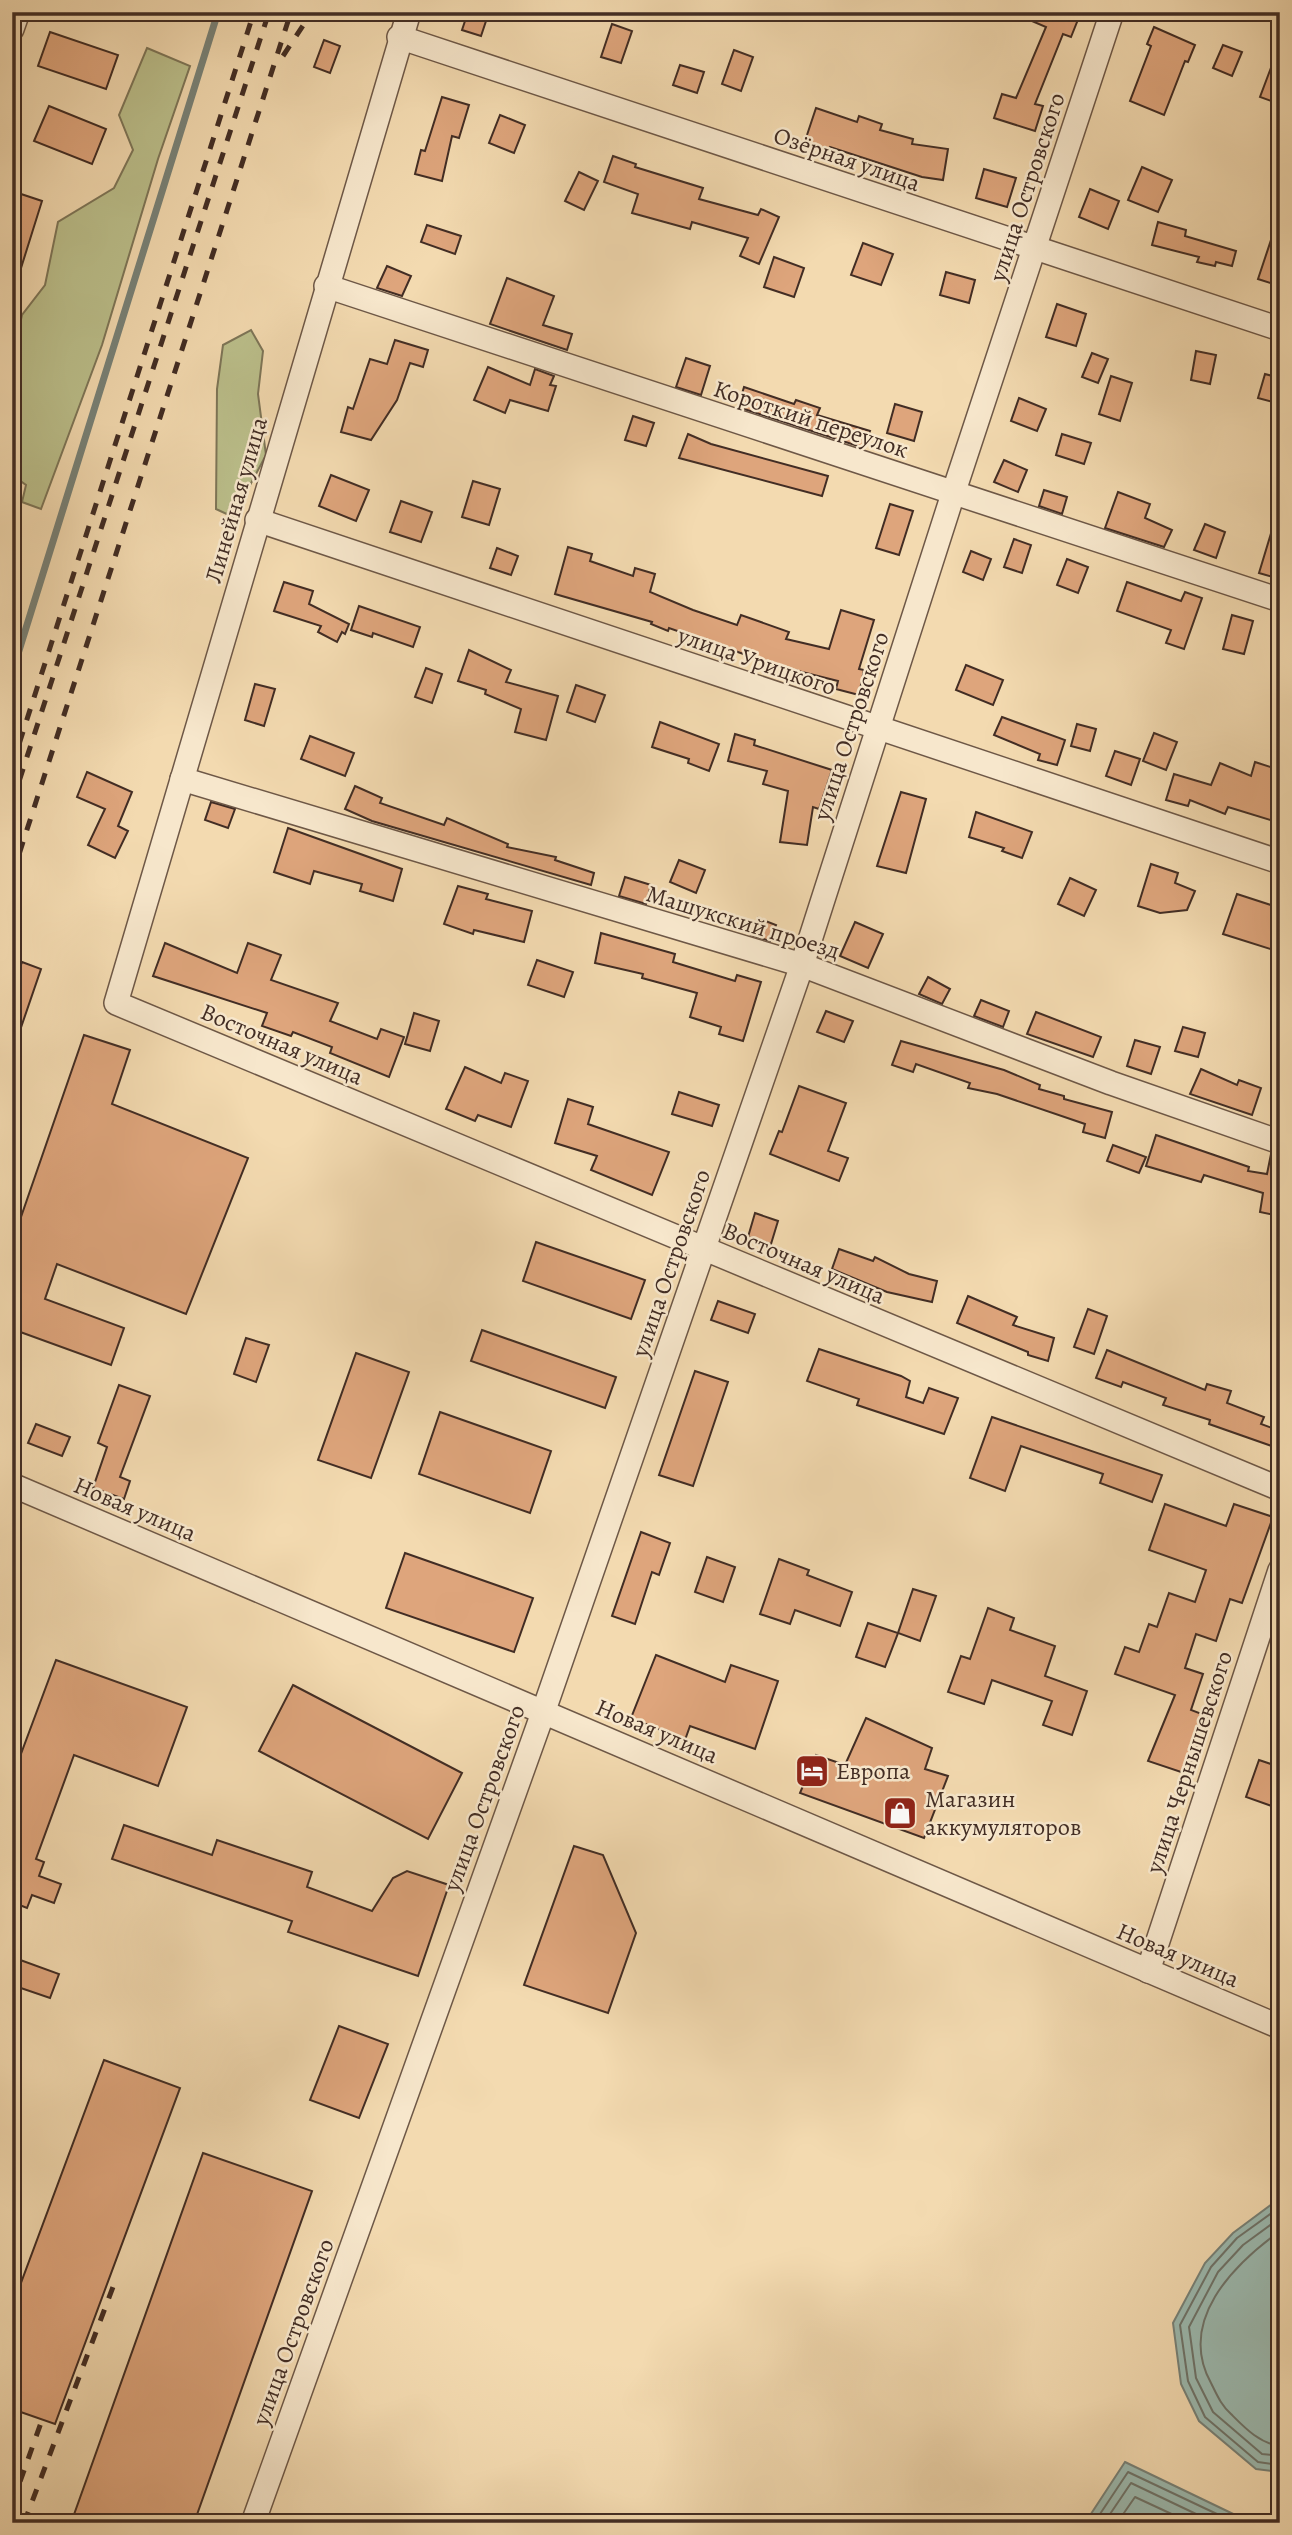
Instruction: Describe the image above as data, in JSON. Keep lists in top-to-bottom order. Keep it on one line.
{"streets":{"street":["Озёрная улица","улица Островского","Короткий переулок","Линейная улица","улица Урицкого","Машукский проезд","Восточная улица","Новая улица","улица Чернышевского"]},"crossings":[["Озёрная улица","улица Островского"],["Озёрная улица","Линейная улица"],["улица Островского","Короткий переулок"],["улица Островского","улица Урицкого"],["улица Островского","Машукский проезд"],["улица Островского","Восточная улица"],["улица Островского","Новая улица"],["Короткий переулок","Линейная улица"],["Линейная улица","улица Урицкого"],["Линейная улица","Машукский проезд"],["Линейная улица","Восточная улица"],["Новая улица","улица Чернышевского"]],"places":{"hotel":["Европа"],"shop":["Магазин аккумуляторов"]}}
